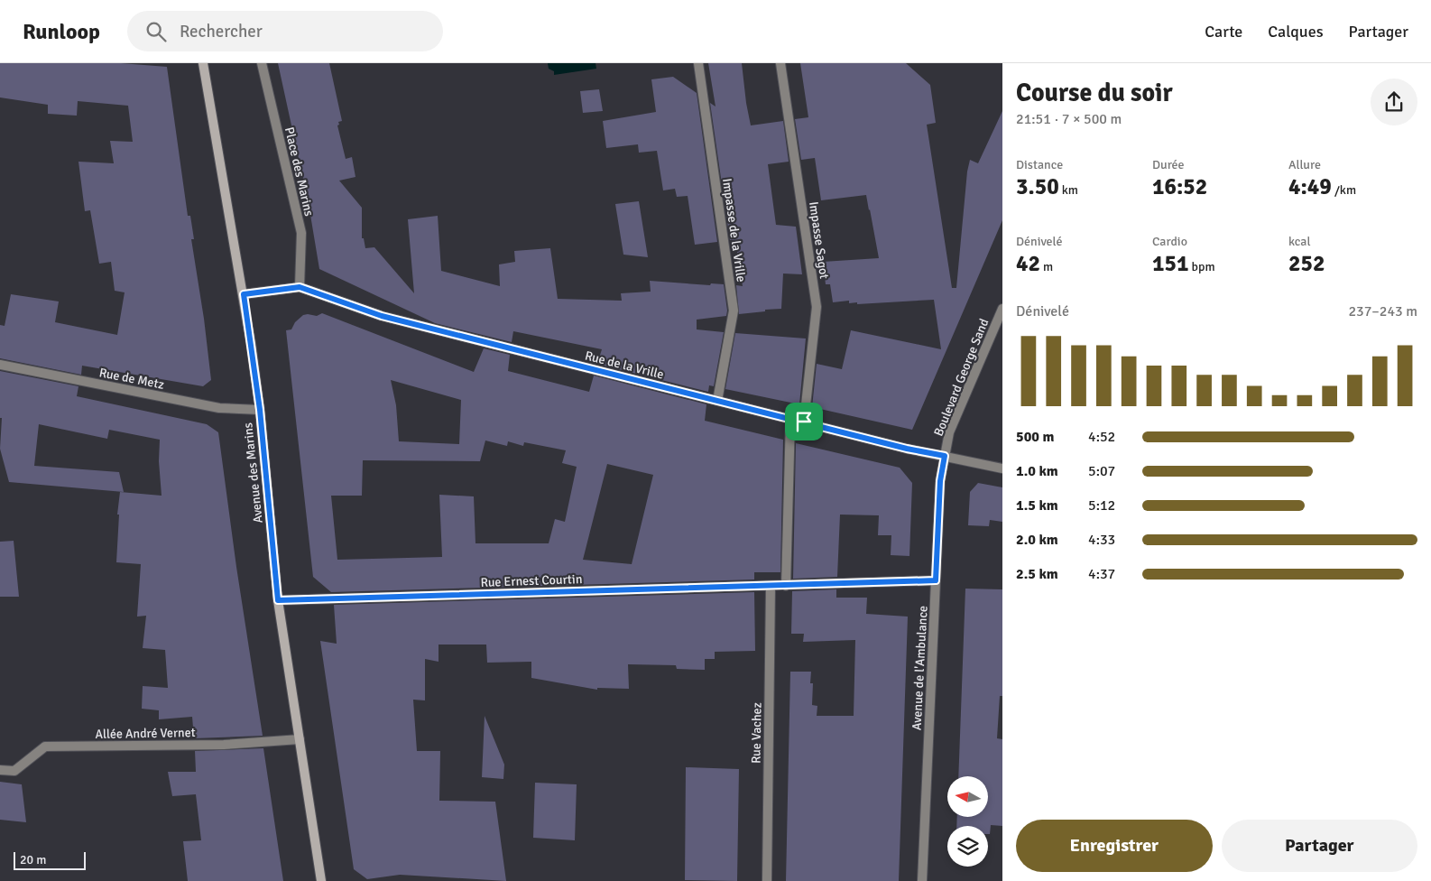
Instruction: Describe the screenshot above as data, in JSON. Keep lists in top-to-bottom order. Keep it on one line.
{"streets":{"main road":["Avenue des Marins"],"street":["Place des Marins","Impasse de la Vrille","Impasse Sagot","Rue de la Vrille","Boulevard George Sand","Rue de Metz","Rue Ernest Courtin","Avenue de l'Ambulance","Allée André Vernet","Rue Vachez"]},"crossings":[["Place des Marins","Rue de la Vrille"],["Impasse de la Vrille","Rue de la Vrille"],["Impasse Sagot","Rue de la Vrille"],["Rue de la Vrille","Boulevard George Sand"],["Rue de la Vrille","Avenue des Marins"],["Rue de la Vrille","Avenue de l'Ambulance"],["Boulevard George Sand","Avenue de l'Ambulance"],["Rue de Metz","Avenue des Marins"],["Avenue des Marins","Rue Ernest Courtin"],["Avenue des Marins","Allée André Vernet"],["Rue Ernest Courtin","Avenue de l'Ambulance"],["Rue Ernest Courtin","Rue Vachez"]],"scale_bar":"20 m","north":"left","page":{"header":"Runloop","search":"Rechercher","nav":["Carte","Calques","Partager"],"heading":["Course du soir","21:51 · 7 × 500 m"],"stats":[["Distance","3.50 km"],["Durée","16:52"],["Allure","4:49 /km"],["Dénivelé","42 m"],["Cardio","151 bpm"],["kcal","252"]],"chart":["Dénivelé","237–243 m"],"list":[{"name":"500 m","note":"4:52"},{"name":"1.0 km","note":"5:07"},{"name":"1.5 km","note":"5:12"},{"name":"2.0 km","note":"4:33"},{"name":"2.5 km","note":"4:37"}],"buttons":["Enregistrer","Partager"],"scale":"20 m"}}
